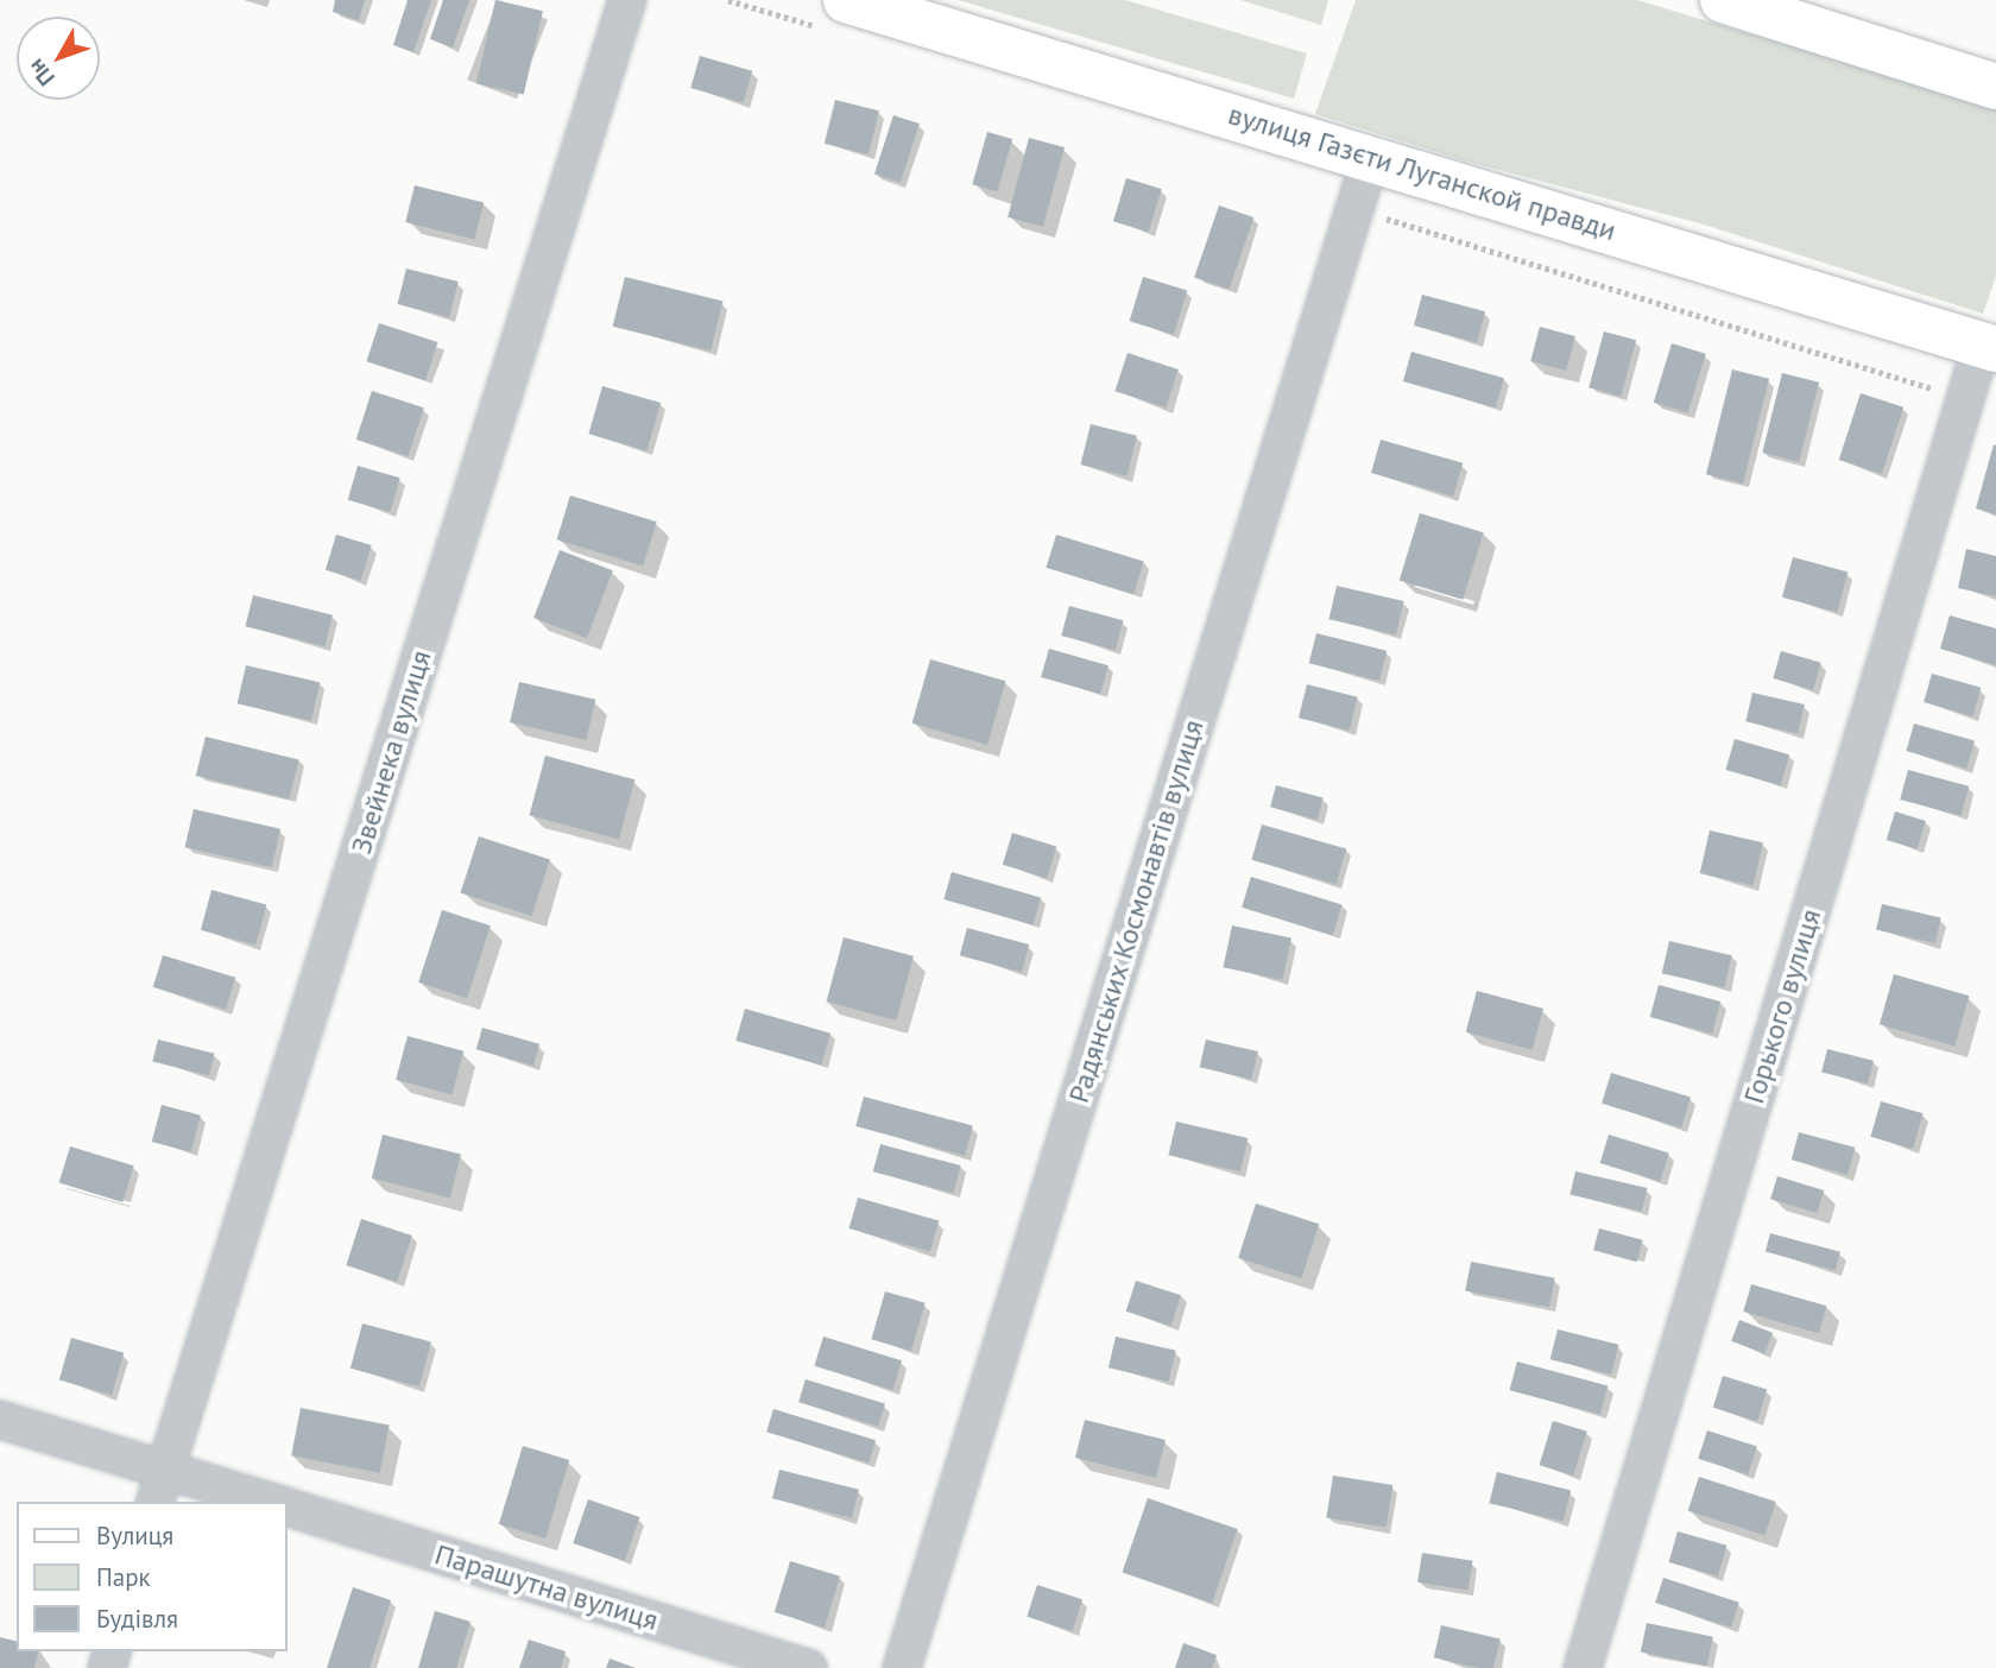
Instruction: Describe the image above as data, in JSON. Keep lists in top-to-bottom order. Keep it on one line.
{"streets":{"street":["вулиця Газєти Луганской правди","Звейнека вулиця","Радянських Космонавтів вулиця","Горького вулиця","Парашутна вулиця"]},"crossings":[["вулиця Газєти Луганской правди","Радянських Космонавтів вулиця"],["вулиця Газєти Луганской правди","Горького вулиця"]],"legend":["Вулиця","Парк","Будівля"],"north":"bottom left"}
